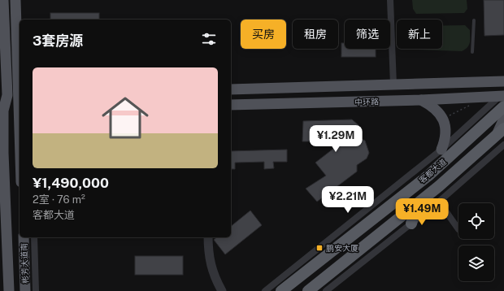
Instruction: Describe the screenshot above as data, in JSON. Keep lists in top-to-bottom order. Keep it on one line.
{"streets":{"highway":["客都大道"],"main road":["中环路","彬芳大道南"]},"places":{"transit":["鹏安大厦"]},"page":{"chip":["买房","租房","筛选","新上"],"heading":"3套房源","list":[{"name":"¥1,490,000","note":"2室 · 76 m² · 客都大道"}],"price":["¥1.29M","¥2.21M","¥1.49M"]}}
